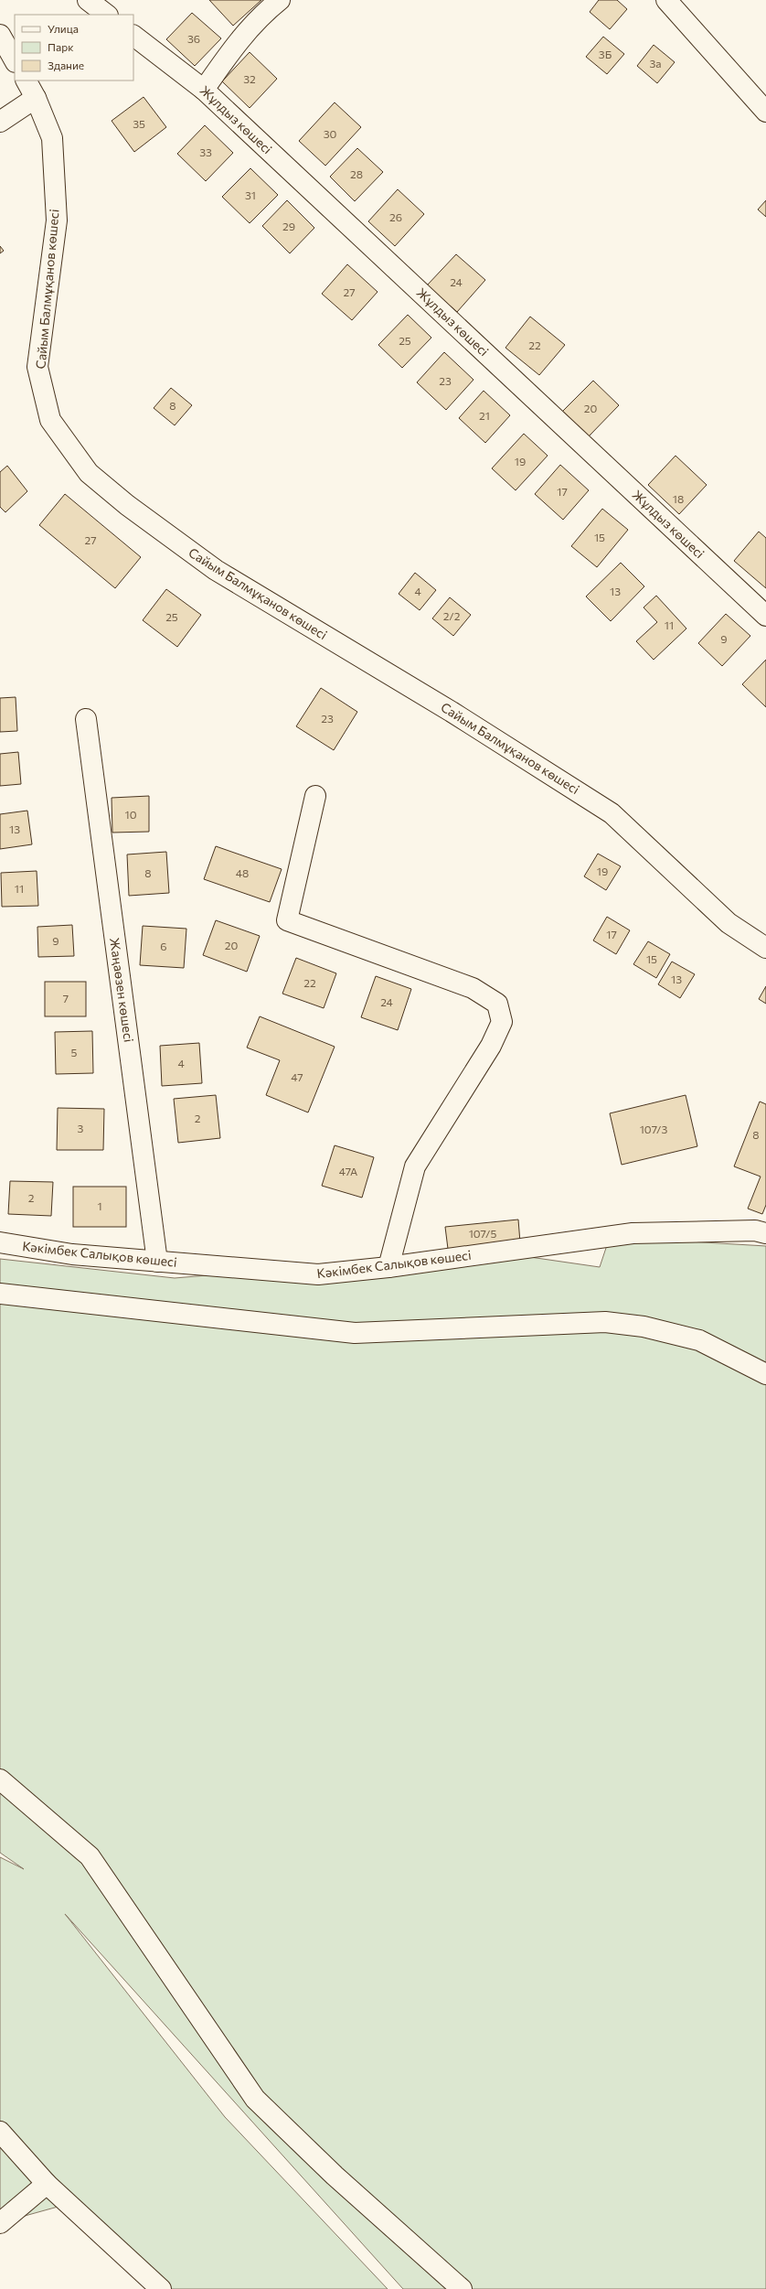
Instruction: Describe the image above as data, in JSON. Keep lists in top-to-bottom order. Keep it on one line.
{"streets":{"street":["Жұлдыз көшесі","Сайым Балмұқанов көшесі","Жаңаөзен көшесі","Кәкімбек Салықов көшесі"]},"crossings":[["Жаңаөзен көшесі","Кәкімбек Салықов көшесі"]],"house_numbers":["36","3Б","3а","32","35","30","33","28","31","26","29","24","27","25","22","23","8","20","21","19","17","18","15","27","4","13","2/2","25","11","9","23","10","13","19","8","48","11","17","9","20","6","15","13","22","7","24","5","4","47","2","3","107/3","8","47А","2","1","107/5"],"legend":["Улица","Парк","Здание"]}
